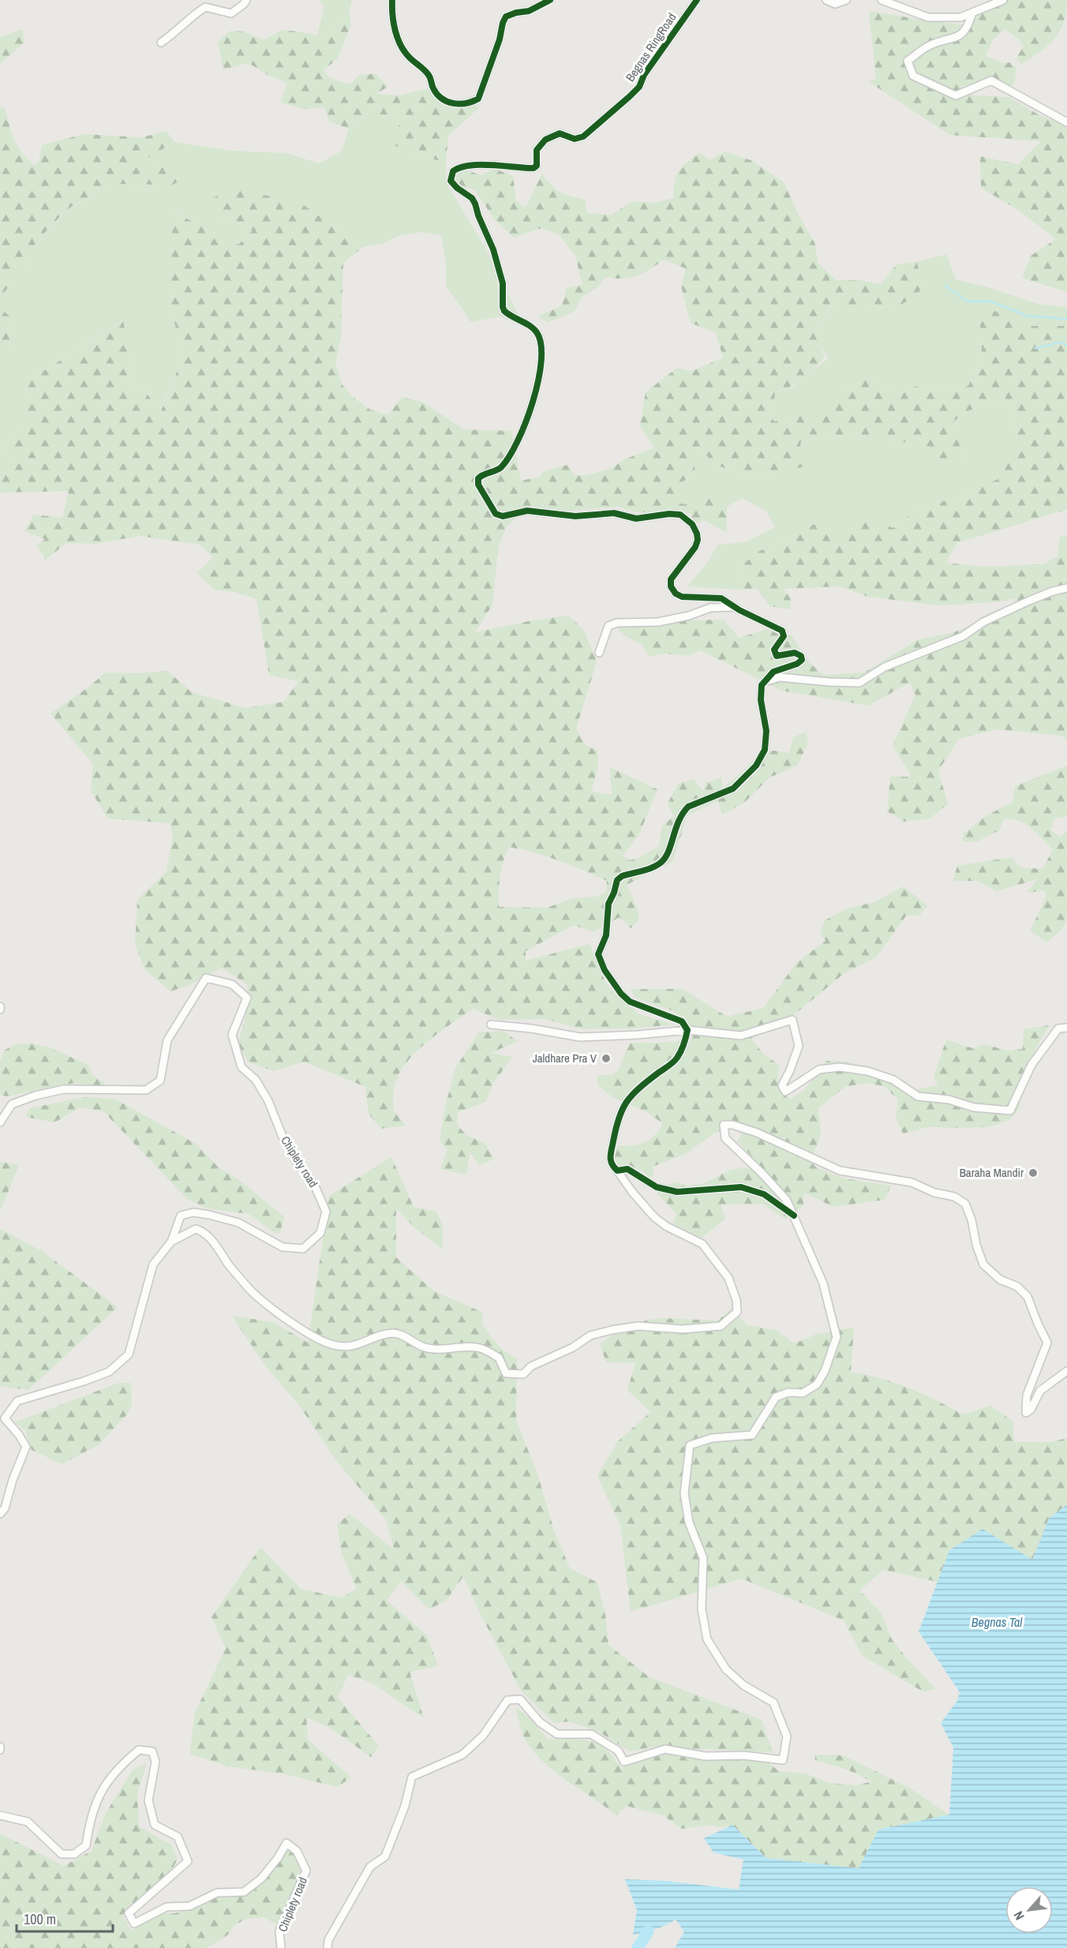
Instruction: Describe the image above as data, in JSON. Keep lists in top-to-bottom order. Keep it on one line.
{"streets":{"street":["Begnas RingRoad","Chiplety road"]},"water":["Begnas Tal"],"places":["Jaldhare Pra V","Baraha Mandir"],"scale_bar":"100 m","north":"bottom left"}
